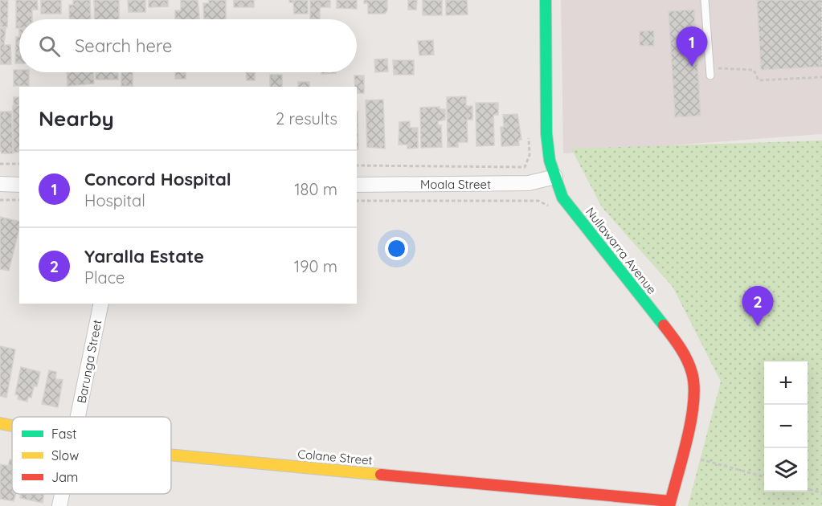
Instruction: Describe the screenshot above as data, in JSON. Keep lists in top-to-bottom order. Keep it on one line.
{"streets":{"street":["Moala Street","Nullawarra Avenue","Barunga Street","Colane Street"]},"crossings":[["Moala Street","Nullawarra Avenue"],["Nullawarra Avenue","Colane Street"]],"legend":["Fast","Slow","Jam"],"page":{"search":"Search here","pins":["1","2"],"heading":["Nearby","2 results"],"list":[{"mark":"1","name":"Concord Hospital","note":"Hospital","value":"180 m"},{"mark":"2","name":"Yaralla Estate","note":"Place","value":"190 m"}],"map_buttons":["+","−"]}}
